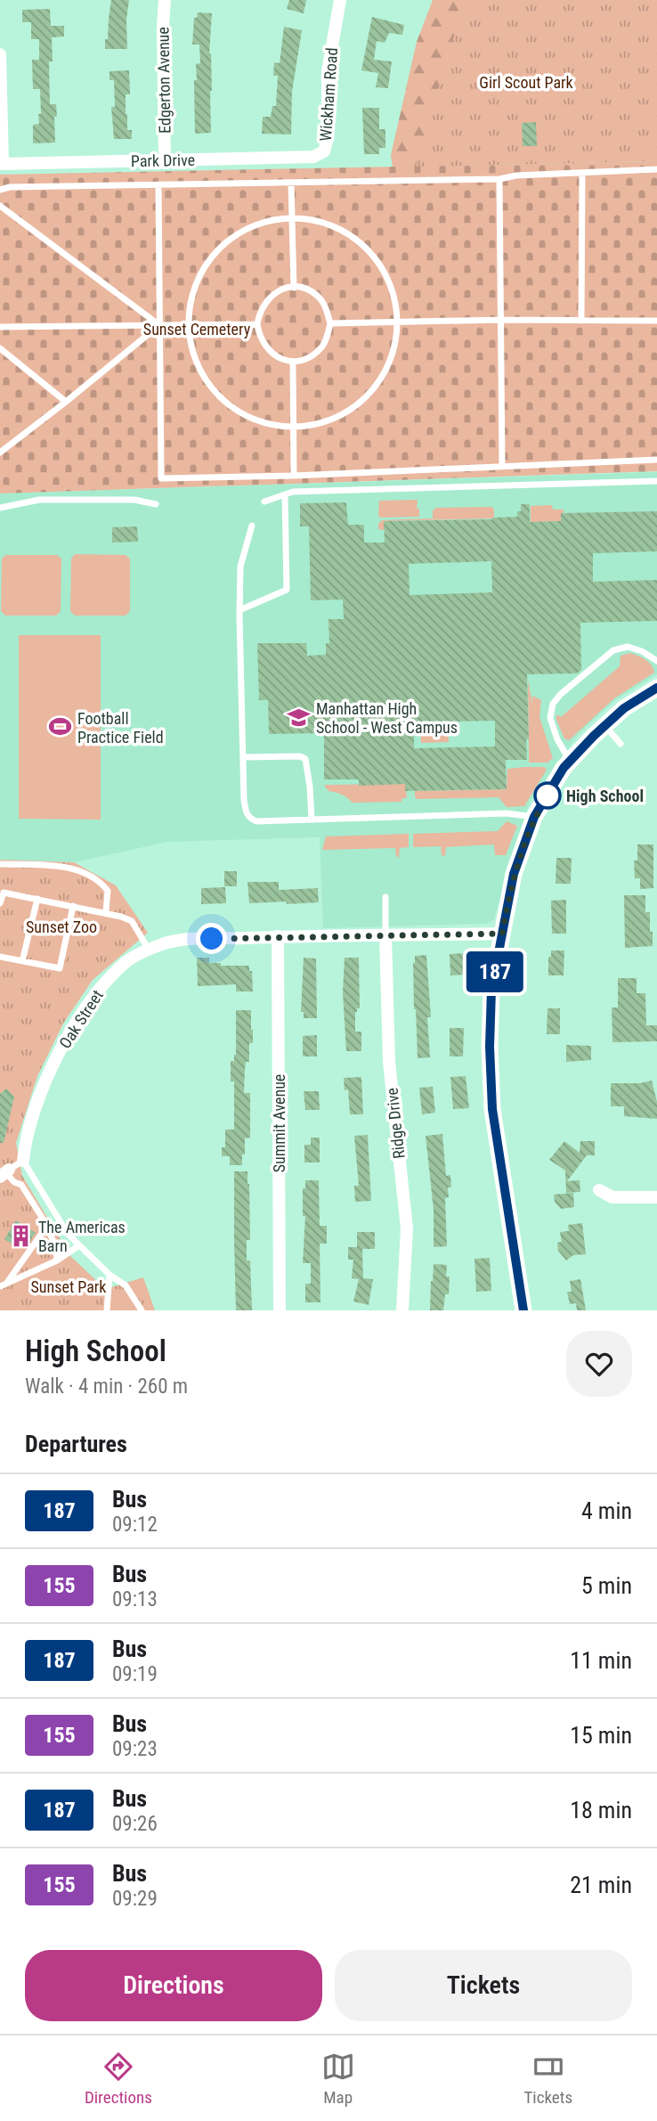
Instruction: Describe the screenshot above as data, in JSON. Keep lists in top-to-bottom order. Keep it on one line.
{"streets":{"street":["Edgerton Avenue","Wickham Road","Park Drive","Oak Street","Summit Avenue","Ridge Drive"]},"crossings":[["Edgerton Avenue","Park Drive"],["Wickham Road","Park Drive"],["Oak Street","Summit Avenue"],["Oak Street","Ridge Drive"]],"parks":["Girl Scout Park","Sunset Cemetery","Sunset Zoo","Sunset Park"],"places":{"school or university":["Manhattan High School - West Campus"],"sports":["Football Practice Field"],"other":["High School"],"building":["The Americas Barn"]},"lines":["bus line 187"],"page":{"on_map":"187","heading":[["High School","Walk · 4 min · 260 m"],"Departures"],"list":[{"mark":"187","name":"Bus","note":"09:12","value":"4 min"},{"mark":"155","name":"Bus","note":"09:13","value":"5 min"},{"mark":"187","name":"Bus","note":"09:19","value":"11 min"},{"mark":"155","name":"Bus","note":"09:23","value":"15 min"},{"mark":"187","name":"Bus","note":"09:26","value":"18 min"},{"mark":"155","name":"Bus","note":"09:29","value":"21 min"}],"buttons":["Directions","Tickets"],"tabs":["Directions","Map","Tickets"]}}
